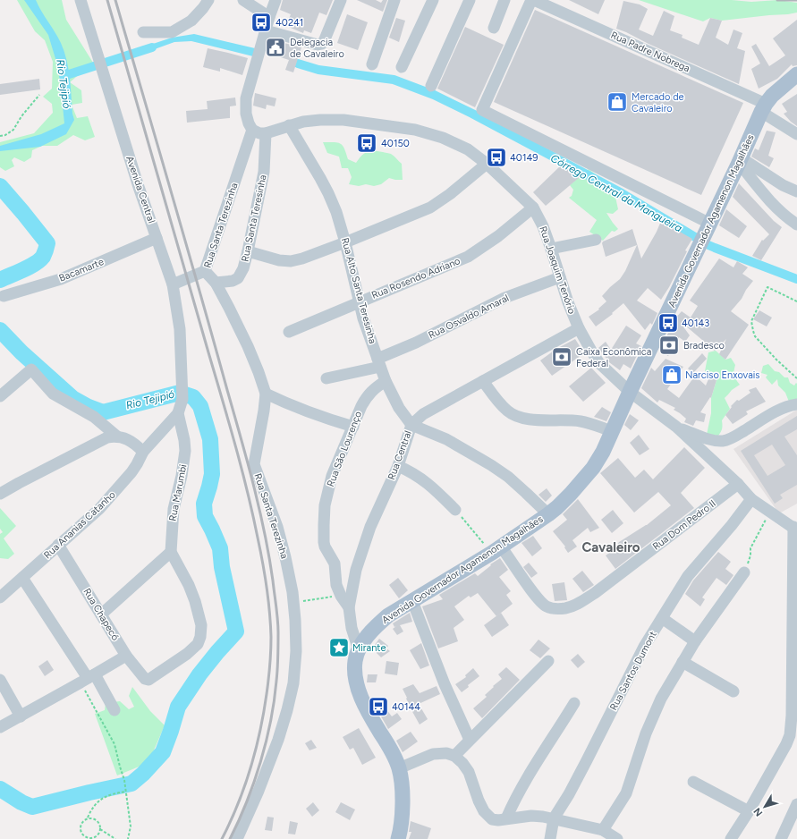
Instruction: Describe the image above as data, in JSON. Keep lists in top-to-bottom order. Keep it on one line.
{"streets":{"main road":["Avenida Governador Agamenon Magalhães"],"street":["Rua Padre Nobrega","Avenida Central","Rua Santa Teresinha","Rua Santa Terezinha","Bacamarte","Rua Joaquim Tenório","Rua Rosendo Adriano","Rua Alto Santa Teresinha","Rua Osvaldo Amaral","Rua São Lourenço","Rua Central","Rua Marumbi","Rua Ananias Catanho","Rua Dom Pedro II","Rua Chapecó","Rua Santos Dumont"]},"crossings":[["Rua Padre Nobrega","Avenida Governador Agamenon Magalhães"],["Avenida Central","Bacamarte"],["Avenida Central","Rua Marumbi"],["Avenida Central","Rua Ananias Catanho"],["Rua Santa Teresinha","Rua Santa Terezinha"],["Rua Santa Teresinha","Rua Joaquim Tenório"],["Avenida Governador Agamenon Magalhães","Rua Joaquim Tenório"],["Avenida Governador Agamenon Magalhães","Rua Central"],["Avenida Governador Agamenon Magalhães","Rua Dom Pedro II"],["Rua Joaquim Tenório","Rua Rosendo Adriano"],["Rua Joaquim Tenório","Rua Alto Santa Teresinha"],["Rua Joaquim Tenório","Rua Osvaldo Amaral"],["Rua Joaquim Tenório","Rua Central"],["Rua Joaquim Tenório","Rua Dom Pedro II"],["Rua Joaquim Tenório","Rua Santos Dumont"],["Rua Rosendo Adriano","Rua Alto Santa Teresinha"],["Rua Alto Santa Teresinha","Rua Osvaldo Amaral"],["Rua Alto Santa Teresinha","Rua São Lourenço"],["Rua Alto Santa Teresinha","Rua Central"],["Rua São Lourenço","Rua Central"],["Rua Marumbi","Rua Ananias Catanho"],["Rua Marumbi","Rua Chapecó"],["Rua Ananias Catanho","Rua Chapecó"]],"districts":["Cavaleiro"],"water":["Rio Tejipió","Córrego Central da Mangueira"],"places":{"bus stop":["40241","40150","40149","40143","40144"],"public building":["Delegacia de Cavaleiro"],"shop":["Mercado de Cavaleiro","Narciso Enxovais"],"bank":["Bradesco","Caixa Econômica Federal"],"place":["Mirante"]},"north":"bottom left"}
